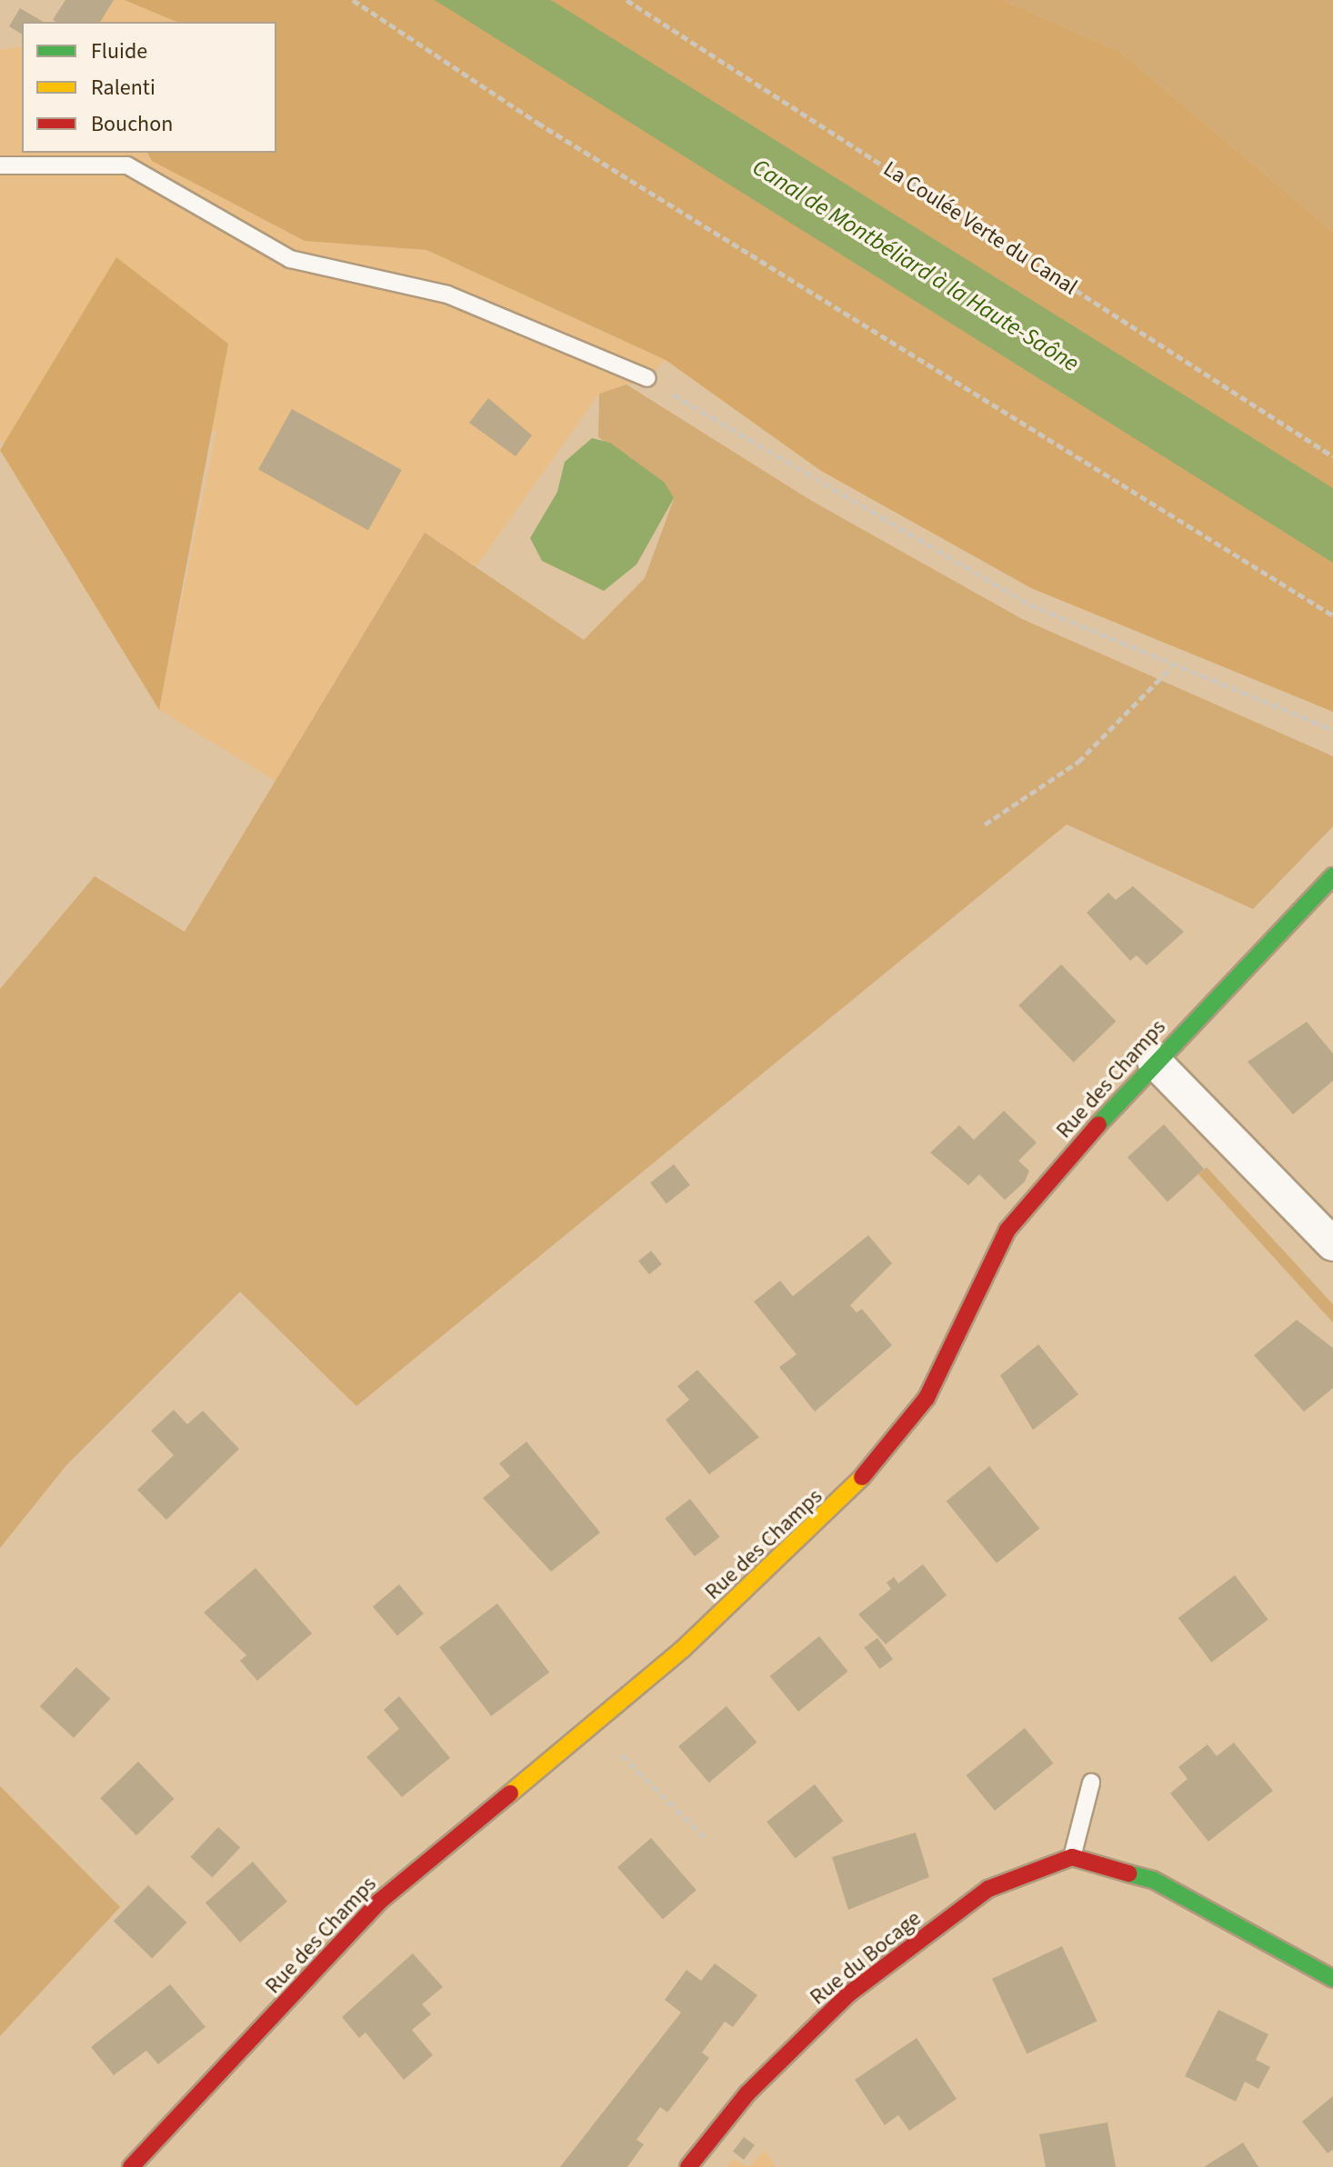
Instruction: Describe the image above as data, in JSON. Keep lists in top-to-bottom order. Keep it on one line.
{"streets":{"street":["Rue des Champs","Rue du Bocage"],"path":["La Coulée Verte du Canal"]},"water":["Canal de Montbéliard à la Haute-Saône"],"legend":["Fluide","Ralenti","Bouchon"]}
